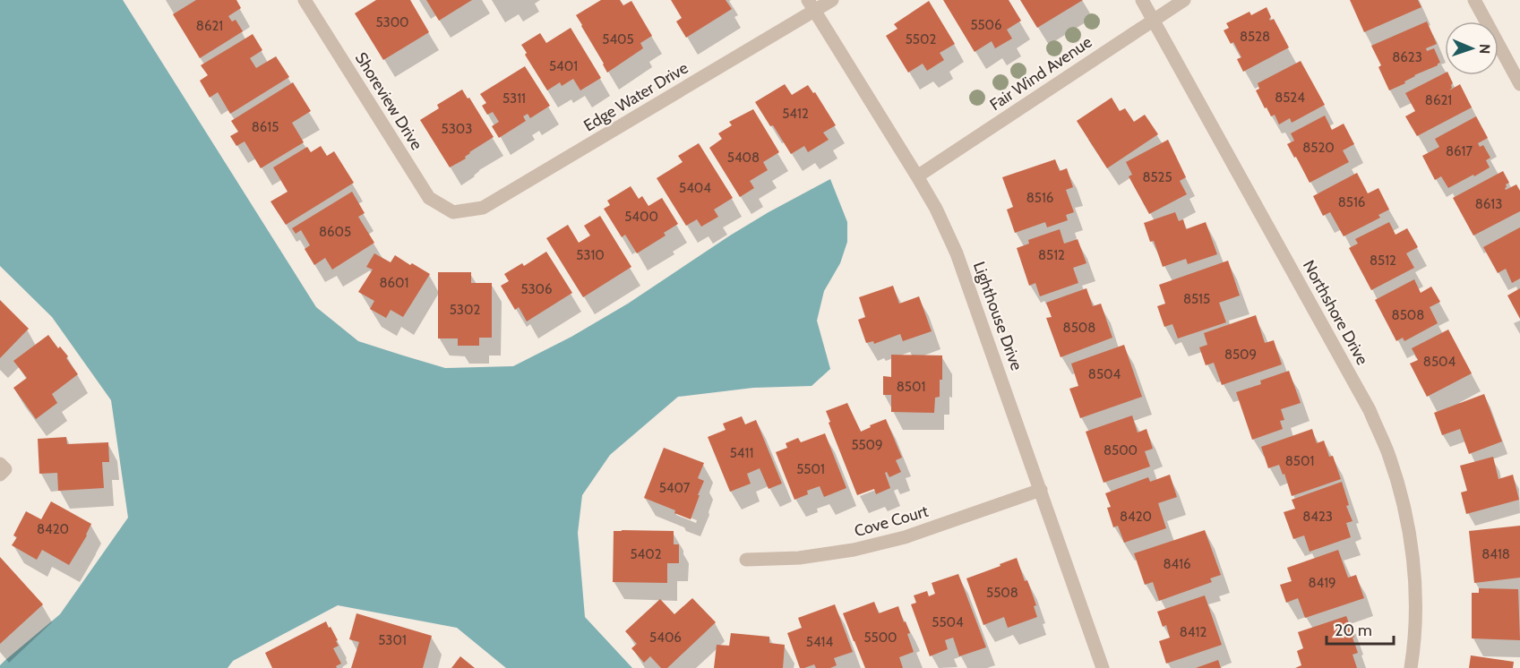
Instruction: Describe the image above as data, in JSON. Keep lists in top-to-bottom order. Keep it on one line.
{"streets":{"street":["Fair Wind Avenue","Edge Water Drive","Shoreview Drive","Northshore Drive","Lighthouse Drive","Cove Court"]},"crossings":[["Fair Wind Avenue","Northshore Drive"],["Fair Wind Avenue","Lighthouse Drive"],["Edge Water Drive","Shoreview Drive"],["Edge Water Drive","Lighthouse Drive"],["Lighthouse Drive","Cove Court"]],"house_numbers":["5300","5506","8621","8528","5405","5502","8623","5401","8524","5311","8621","5412","8615","5303","8520","8617","5408","8525","5404","8516","8516","8613","5400","8605","5310","8512","8512","8601","5306","8515","5302","8508","8508","8509","8504","8504","8501","5509","8500","5411","8501","5501","5407","8420","8423","8420","5402","8418","8416","8419","5508","5504","8412","5406","5500","5301","5414"],"scale_bar":"20 m","north":"right"}
